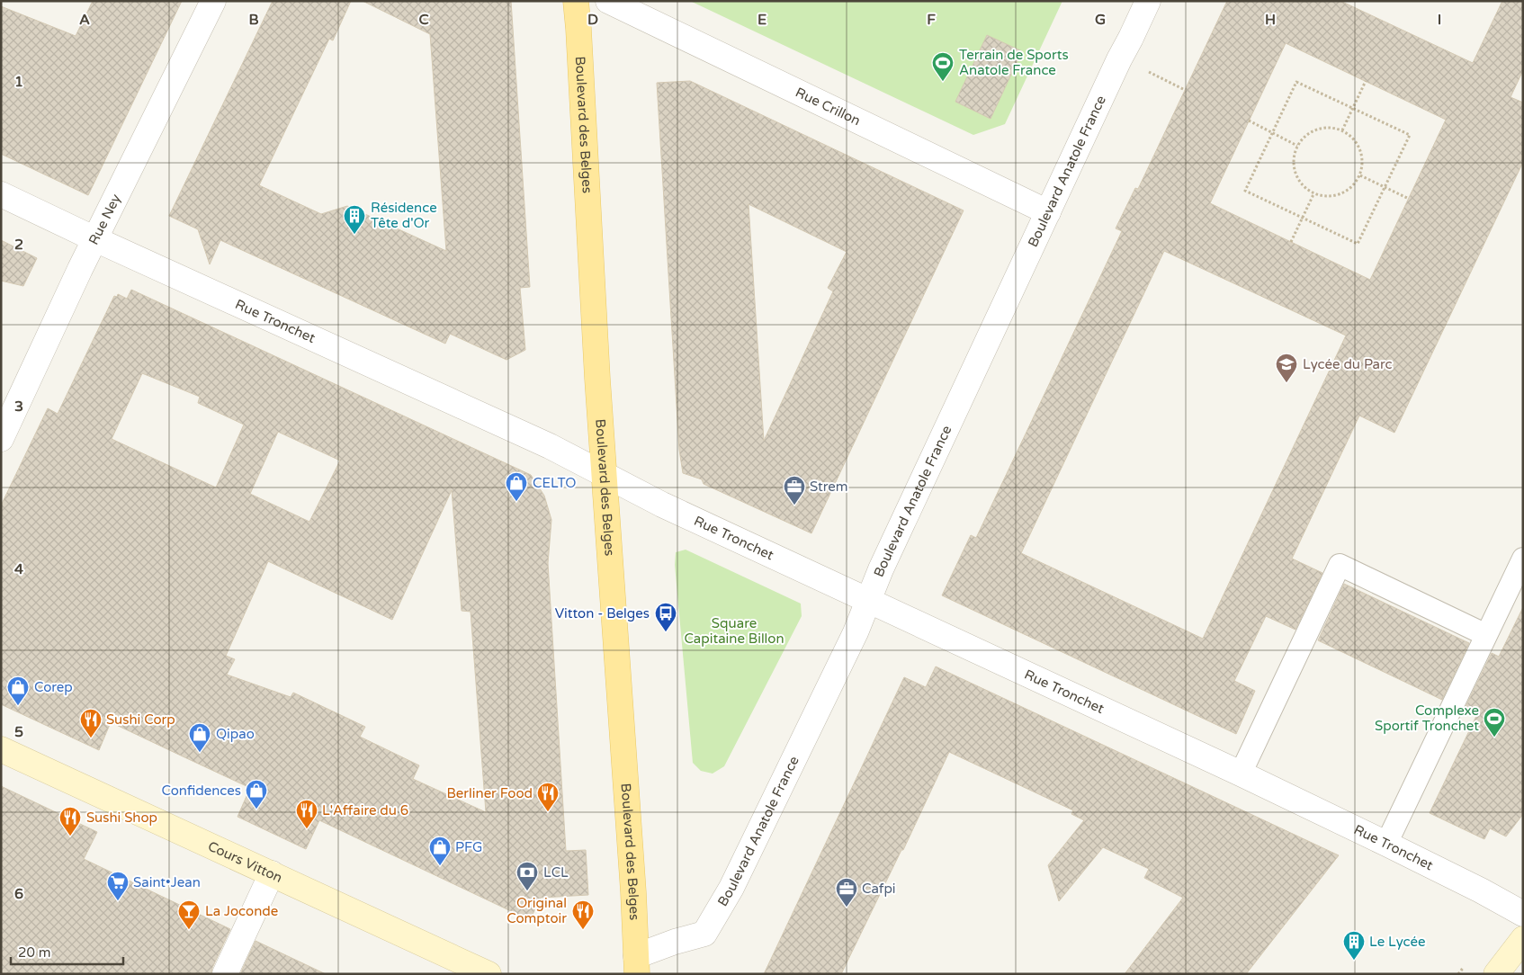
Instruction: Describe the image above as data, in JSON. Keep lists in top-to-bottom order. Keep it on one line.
{"streets":{"main road":["Boulevard des Belges","Cours Vitton"],"street":["Rue Crillon","Boulevard Anatole France","Rue Ney","Rue Tronchet"]},"crossings":[["Rue Crillon","Boulevard Anatole France"],["Boulevard des Belges","Boulevard Anatole France"],["Boulevard des Belges","Rue Tronchet"],["Boulevard Anatole France","Rue Tronchet"],["Rue Ney","Rue Tronchet"]],"parks":["Square Capitaine Billon"],"places":{"sports":["Terrain de Sports Anatole France","Complexe Sportif Tronchet"],"building":["Résidence Tête d'Or","Le Lycée"],"school or university":["Lycée du Parc"],"shop":["CELTO","Corep","Qipao","Confidences","PFG"],"office":["Strem","Cafpi"],"bus stop":["Vitton - Belges"],"restaurant":["Sushi Corp","Berliner Food","L'Affaire du 6","Sushi Shop","Original Comptoir"],"bank":["LCL"],"supermarket":["Saint•Jean"],"bar":["La Joconde"]},"scale_bar":"20 m","grid":{"columns":["A","B","C","D","E","F","G","H","I"],"rows":["1","2","3","4","5","6"]}}
